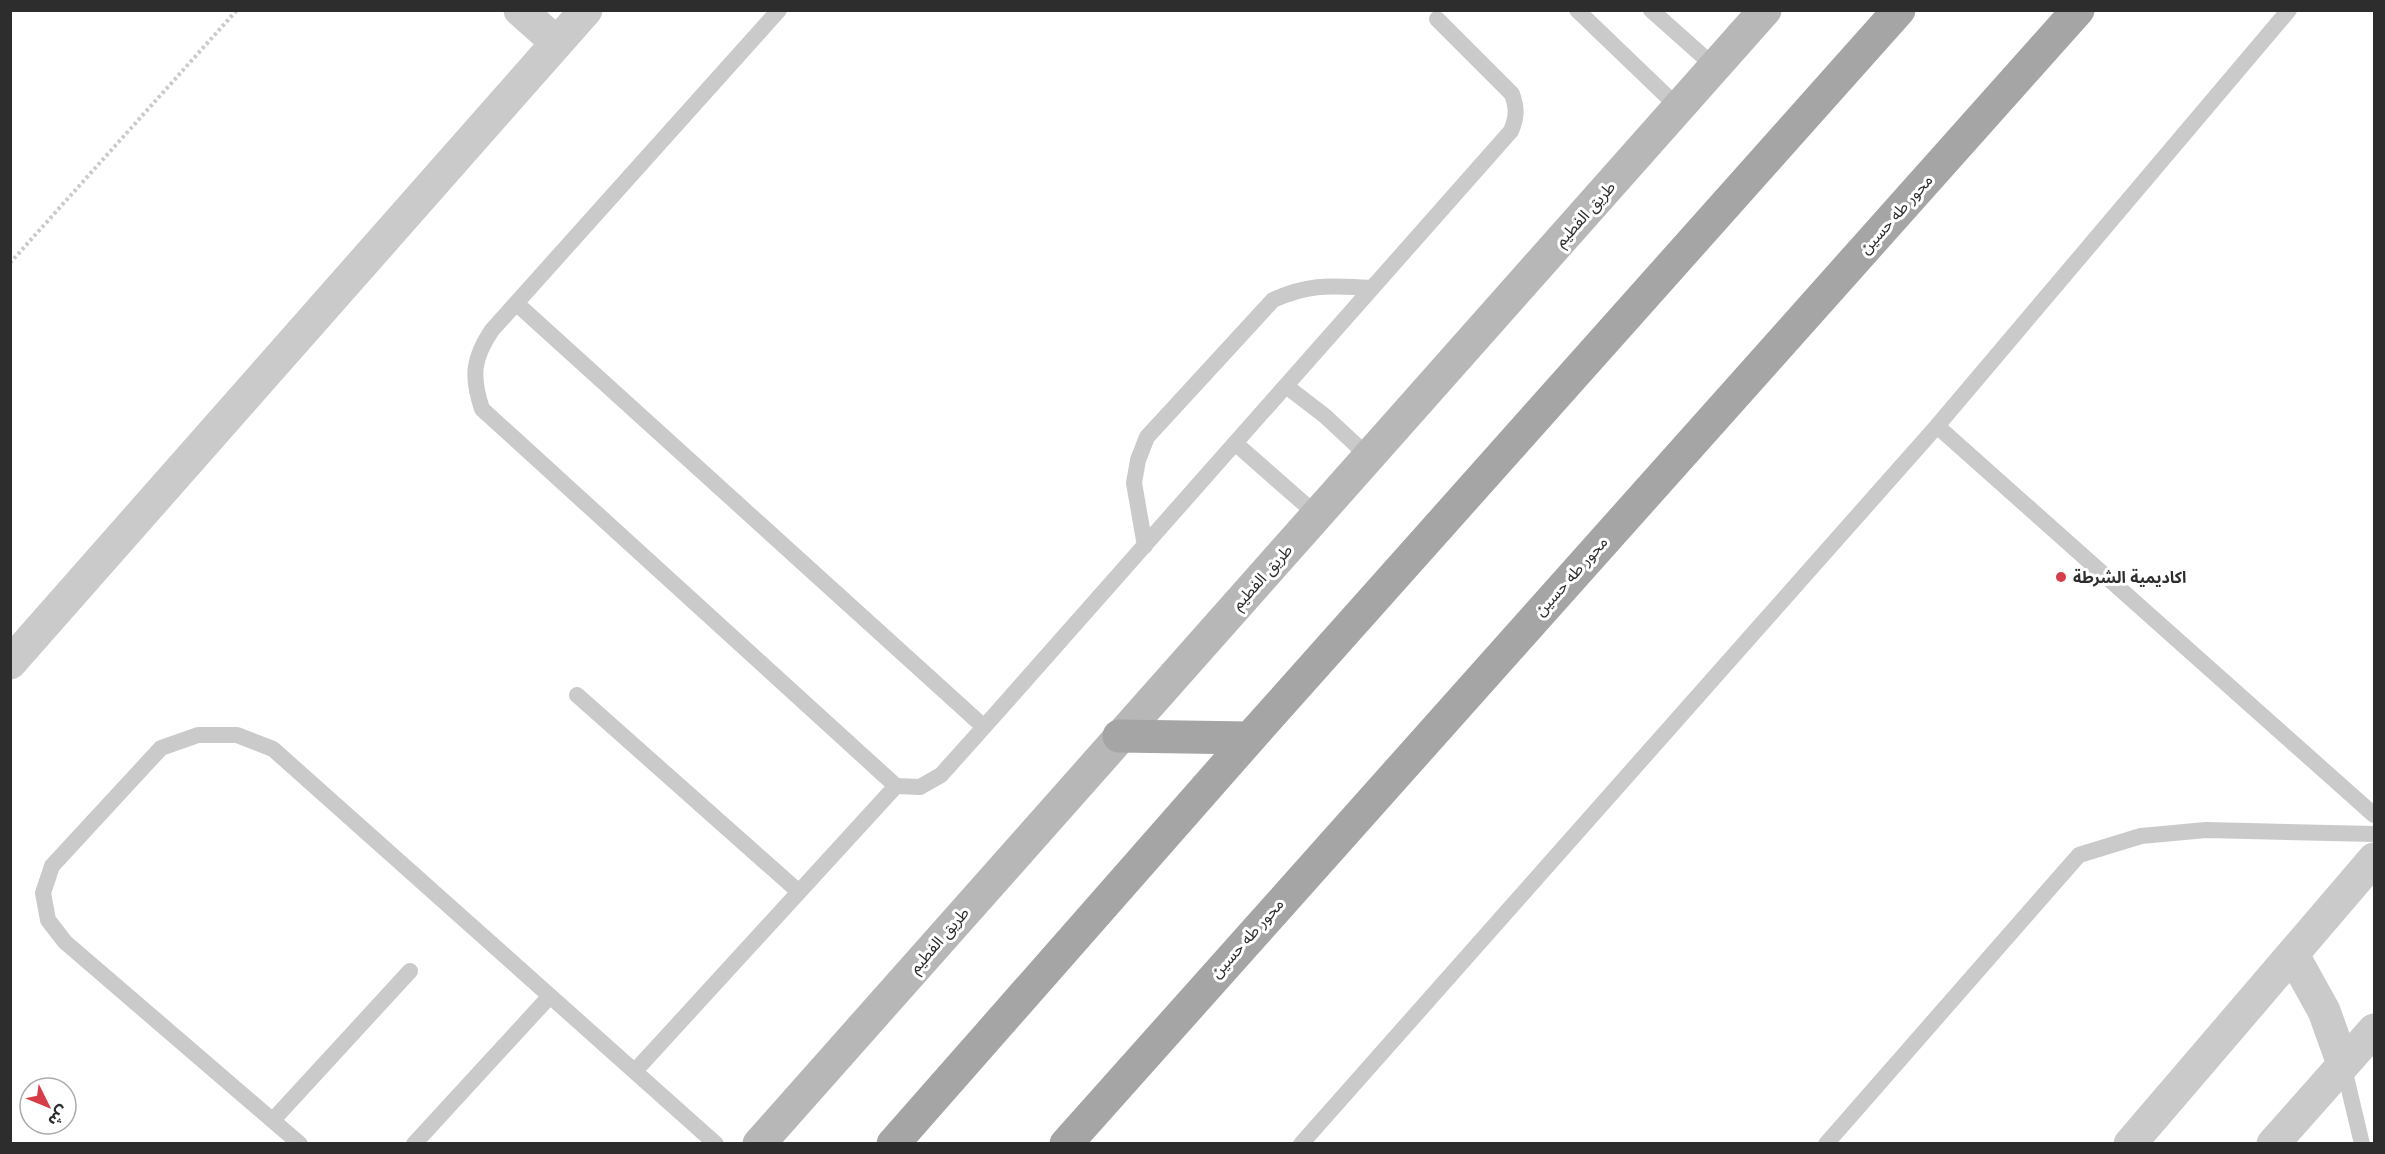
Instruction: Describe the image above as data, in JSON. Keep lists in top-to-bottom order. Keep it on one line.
{"streets":{"main road":["محور طه حسين"],"street":["طريق الفطيم"]},"places":["اكاديمية الشرطة"],"north":"bottom right"}
